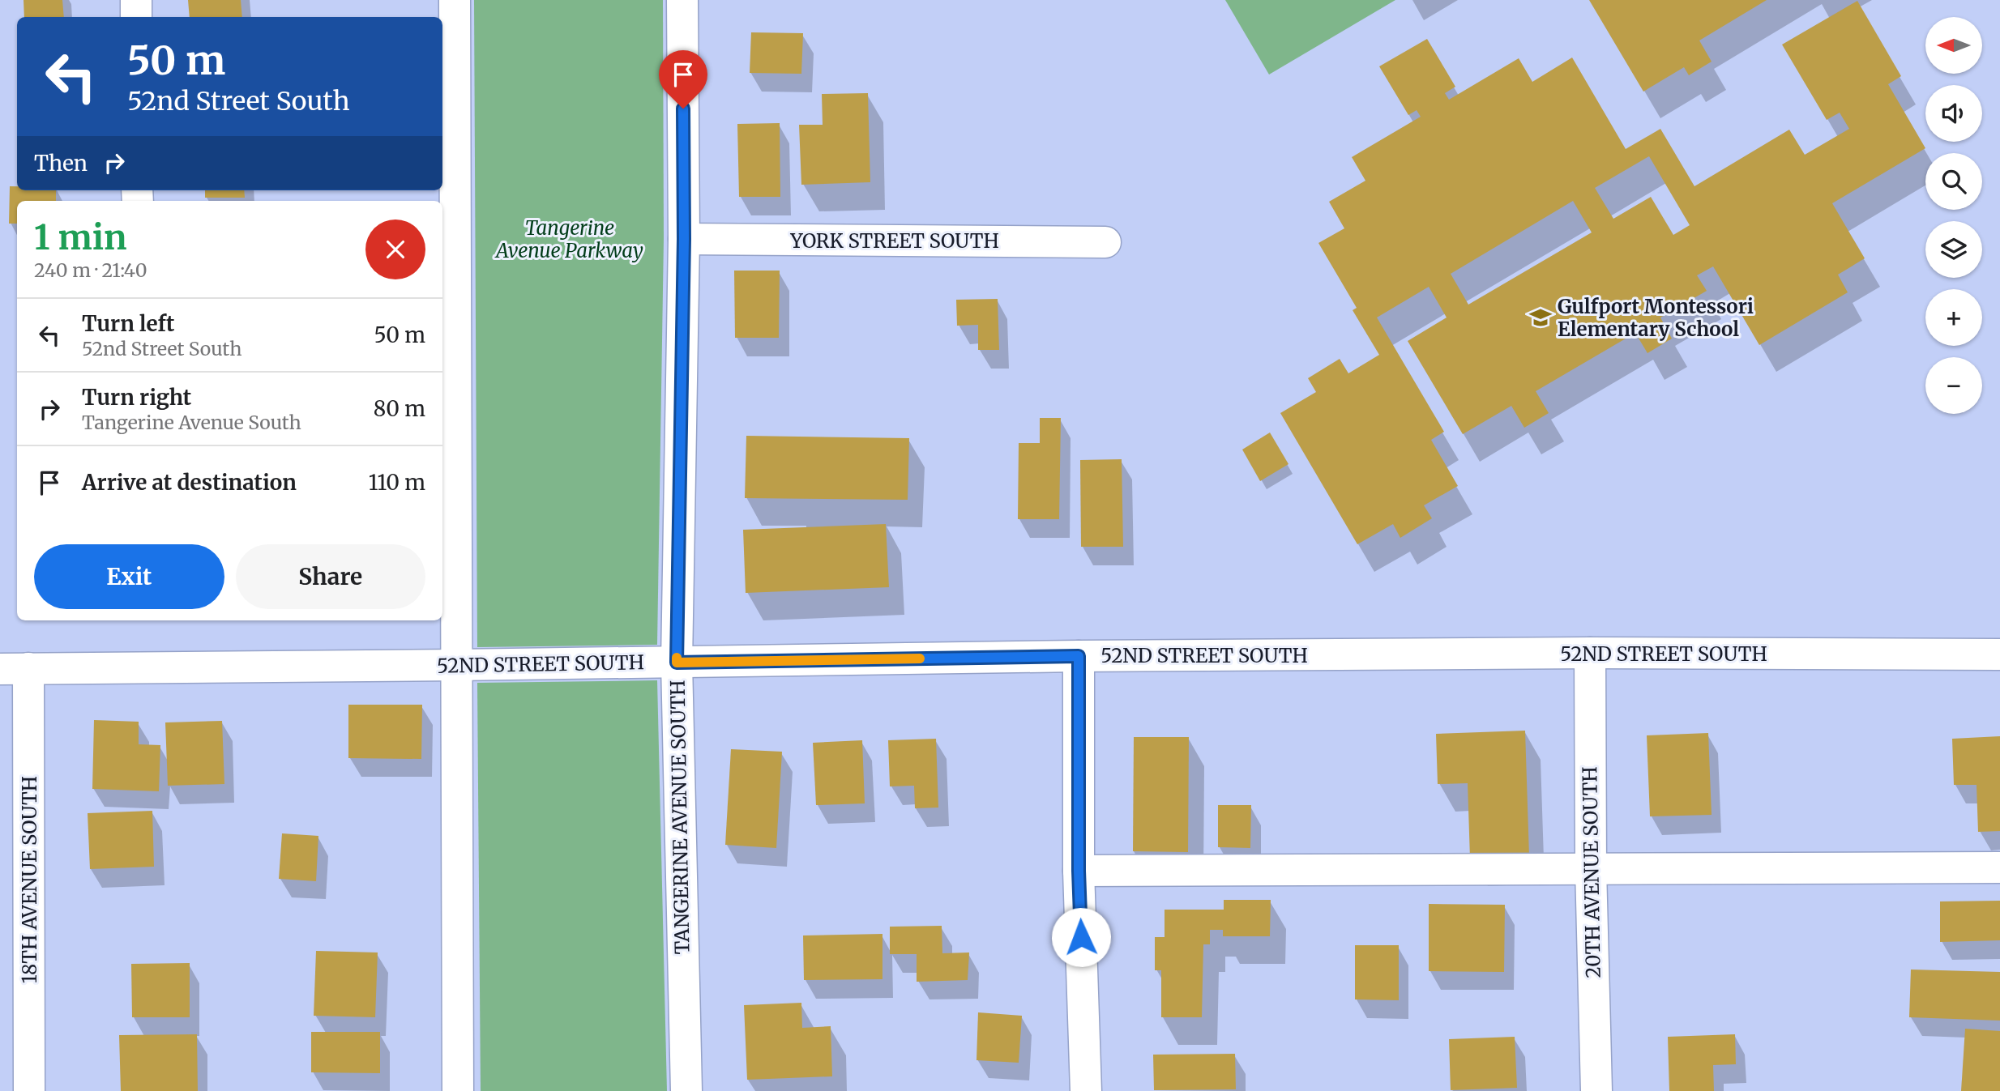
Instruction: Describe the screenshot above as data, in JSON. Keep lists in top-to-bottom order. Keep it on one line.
{"streets":{"street":["YORK STREET SOUTH","52ND STREET SOUTH","TANGERINE AVENUE SOUTH","20TH AVENUE SOUTH","18TH AVENUE SOUTH"]},"crossings":[["YORK STREET SOUTH","TANGERINE AVENUE SOUTH"],["52ND STREET SOUTH","TANGERINE AVENUE SOUTH"],["52ND STREET SOUTH","20TH AVENUE SOUTH"],["52ND STREET SOUTH","18TH AVENUE SOUTH"]],"parks":["Tangerine Avenue Parkway"],"places":{"school or university":["Gulfport Montessori Elementary School"]},"north":"left","page":{"map_buttons":["+","−"],"turn":["50 m","52nd Street South"],"then":"Then","heading":["1 min","240 m · 21:40"],"list":[{"name":"Turn left","note":"52nd Street South","value":"50 m"},{"name":"Turn right","note":"Tangerine Avenue South","value":"80 m"},{"name":"Arrive at destination","value":"110 m"}],"buttons":["Exit","Share"]}}
